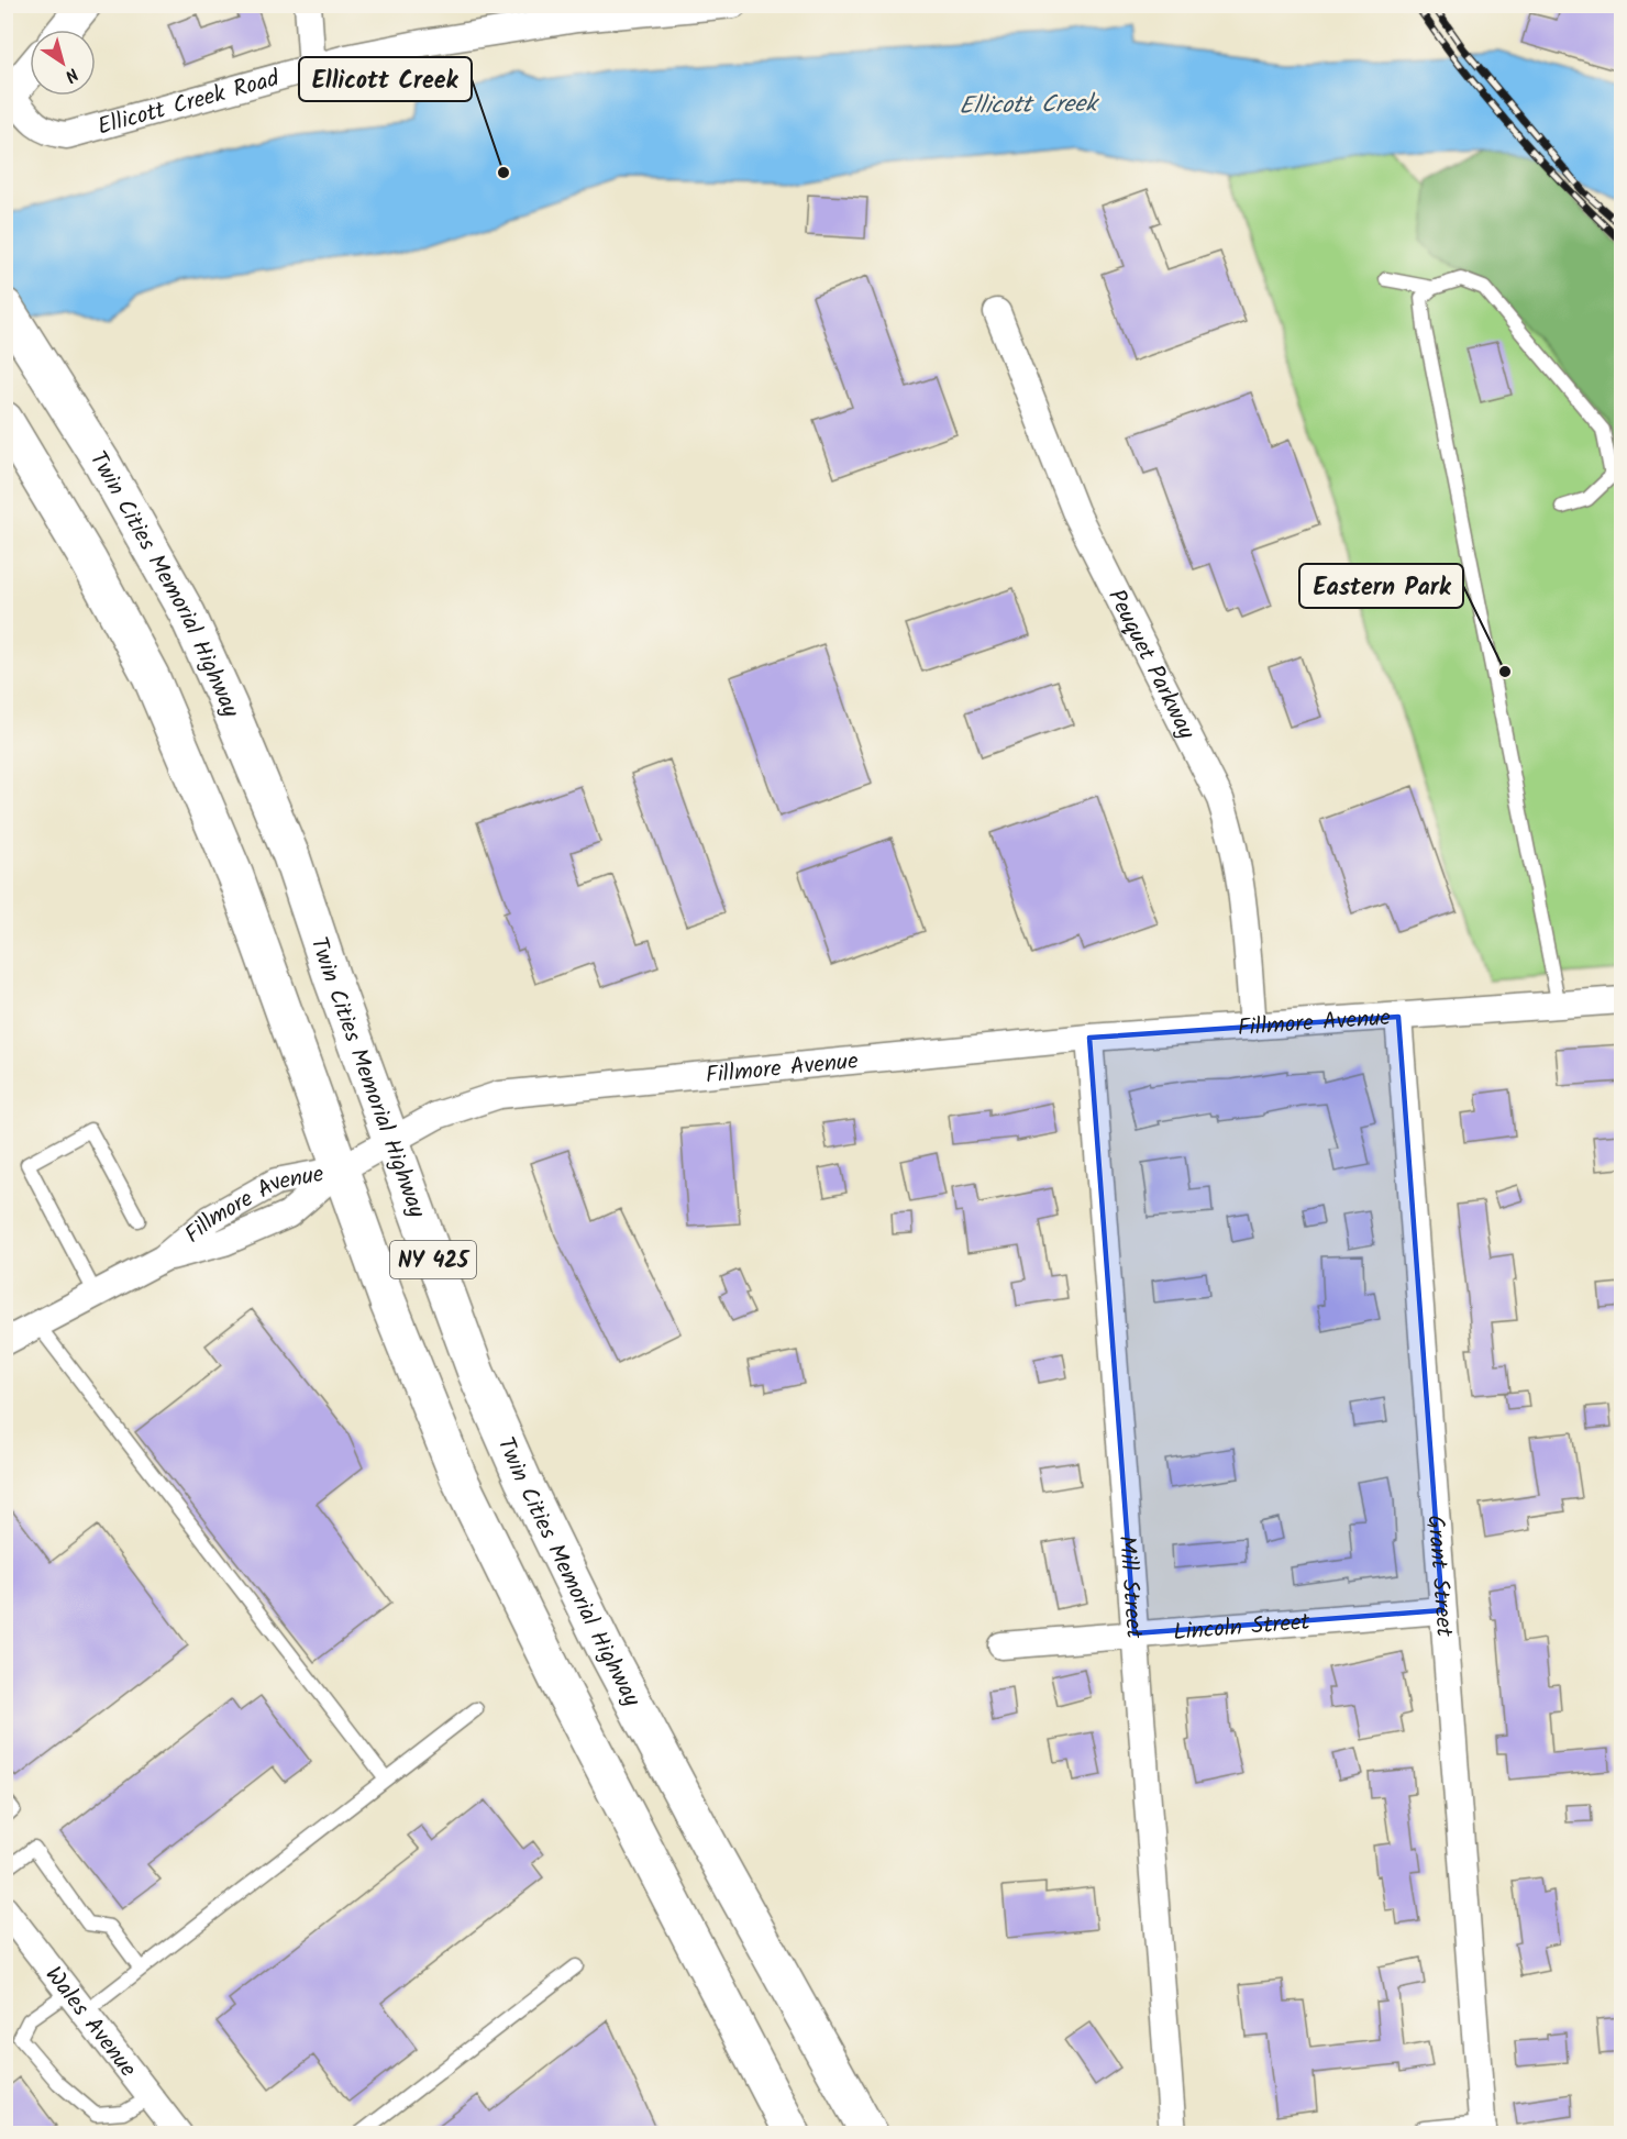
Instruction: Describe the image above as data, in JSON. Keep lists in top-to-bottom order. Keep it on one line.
{"streets":{"main road":["Twin Cities Memorial Highway","NY 425"],"street":["Ellicott Creek Road","Peuquet Parkway","Fillmore Avenue","Grant Street","Mill Street","Lincoln Street","Wales Avenue"]},"crossings":[["Twin Cities Memorial Highway","Fillmore Avenue"],["Peuquet Parkway","Fillmore Avenue"],["Fillmore Avenue","NY 425"],["Fillmore Avenue","Grant Street"],["Fillmore Avenue","Mill Street"],["Grant Street","Lincoln Street"],["Mill Street","Lincoln Street"]],"water":["Ellicott Creek"],"places":["Ellicott Creek","Eastern Park"],"north":"bottom right"}
